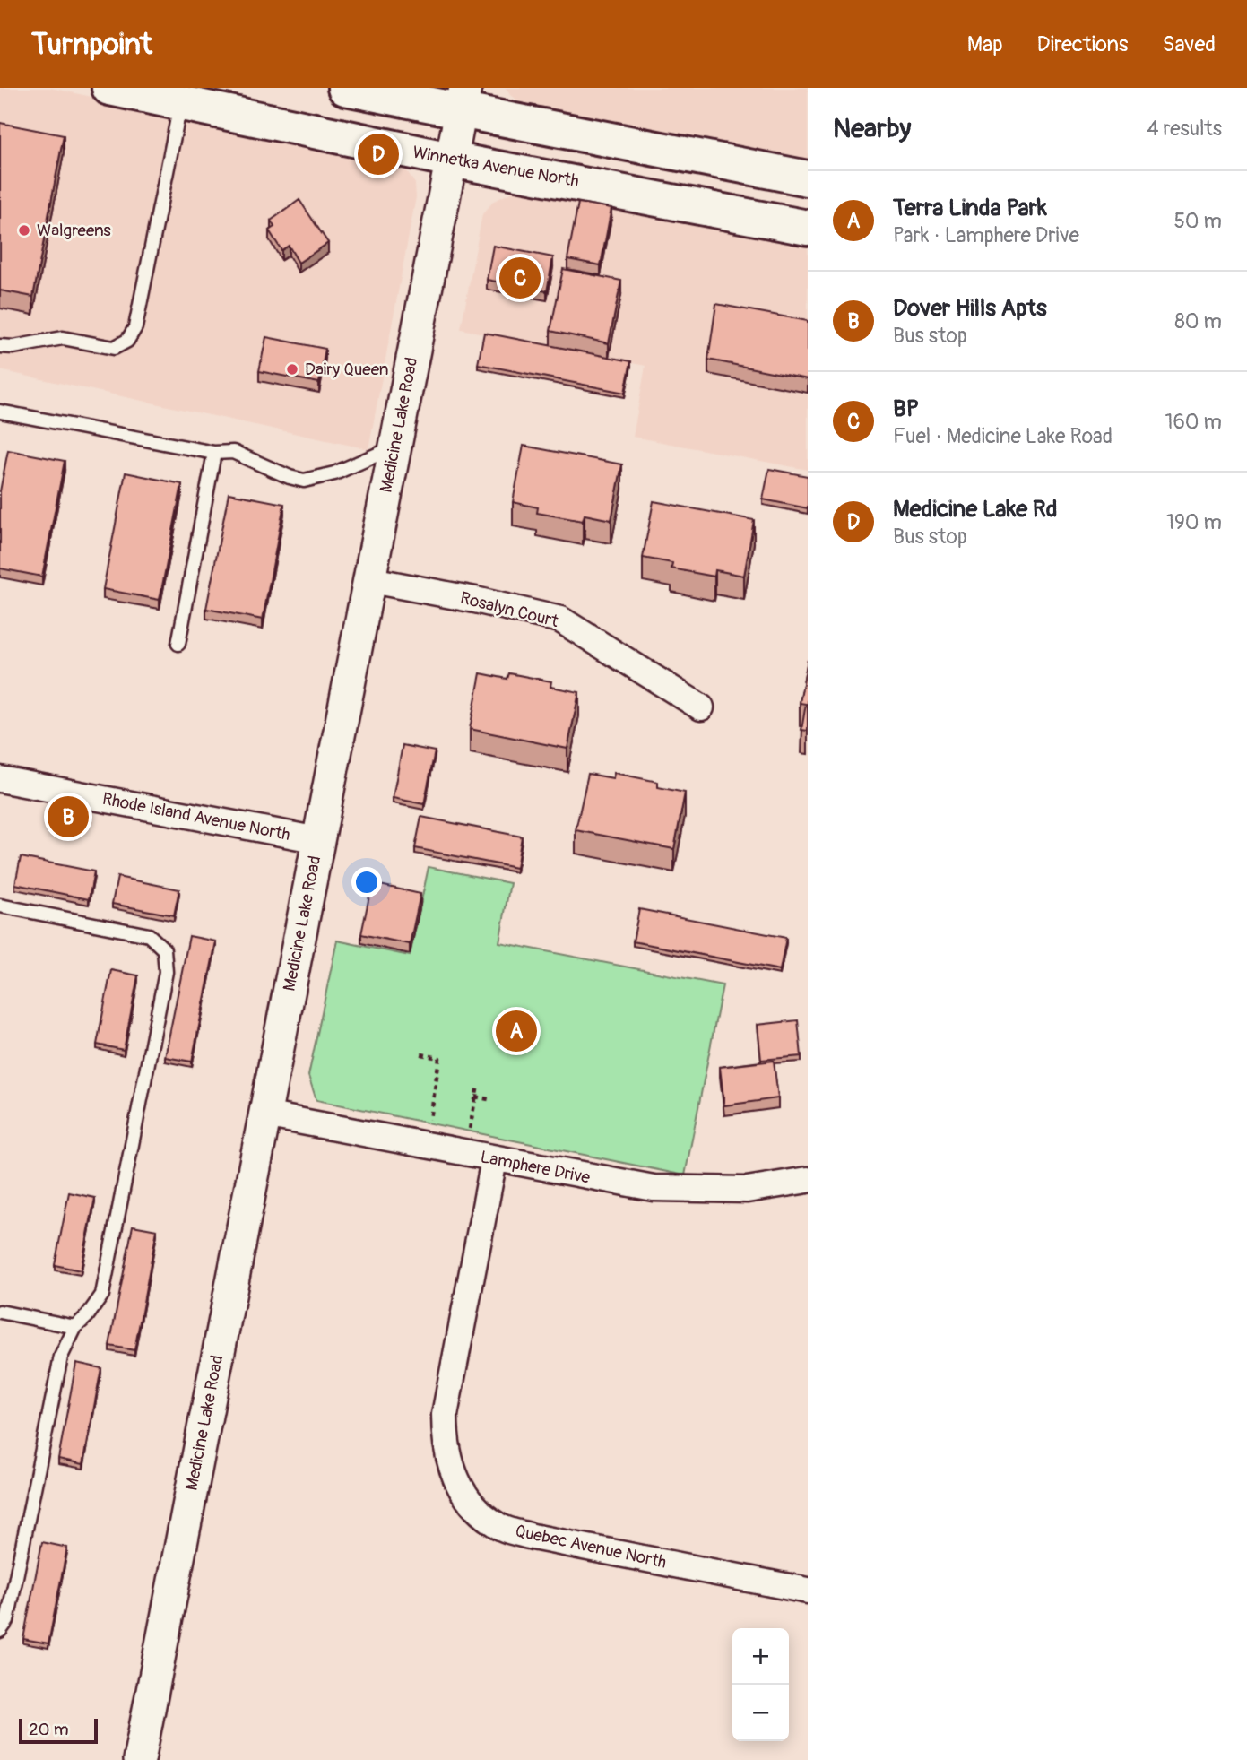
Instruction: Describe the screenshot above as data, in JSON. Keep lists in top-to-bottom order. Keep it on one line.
{"streets":{"main road":["Winnetka Avenue North"],"street":["Medicine Lake Road","Rosalyn Court","Rhode Island Avenue North","Lamphere Drive","Quebec Avenue North"]},"crossings":[["Winnetka Avenue North","Medicine Lake Road"],["Medicine Lake Road","Rosalyn Court"],["Medicine Lake Road","Rhode Island Avenue North"],["Medicine Lake Road","Lamphere Drive"],["Lamphere Drive","Quebec Avenue North"]],"places":["Walgreens","Dairy Queen"],"scale_bar":"20 m","page":{"header":"Turnpoint","nav":["Map","Directions","Saved"],"heading":["Nearby","4 results"],"pins":["D","C","B","A"],"list":[{"mark":"A","name":"Terra Linda Park","note":"Park · Lamphere Drive","value":"50 m"},{"mark":"B","name":"Dover Hills Apts","note":"Bus stop","value":"80 m"},{"mark":"C","name":"BP","note":"Fuel · Medicine Lake Road","value":"160 m"},{"mark":"D","name":"Medicine Lake Rd","note":"Bus stop","value":"190 m"}],"map_buttons":["+","−"],"scale":"20 m"}}
